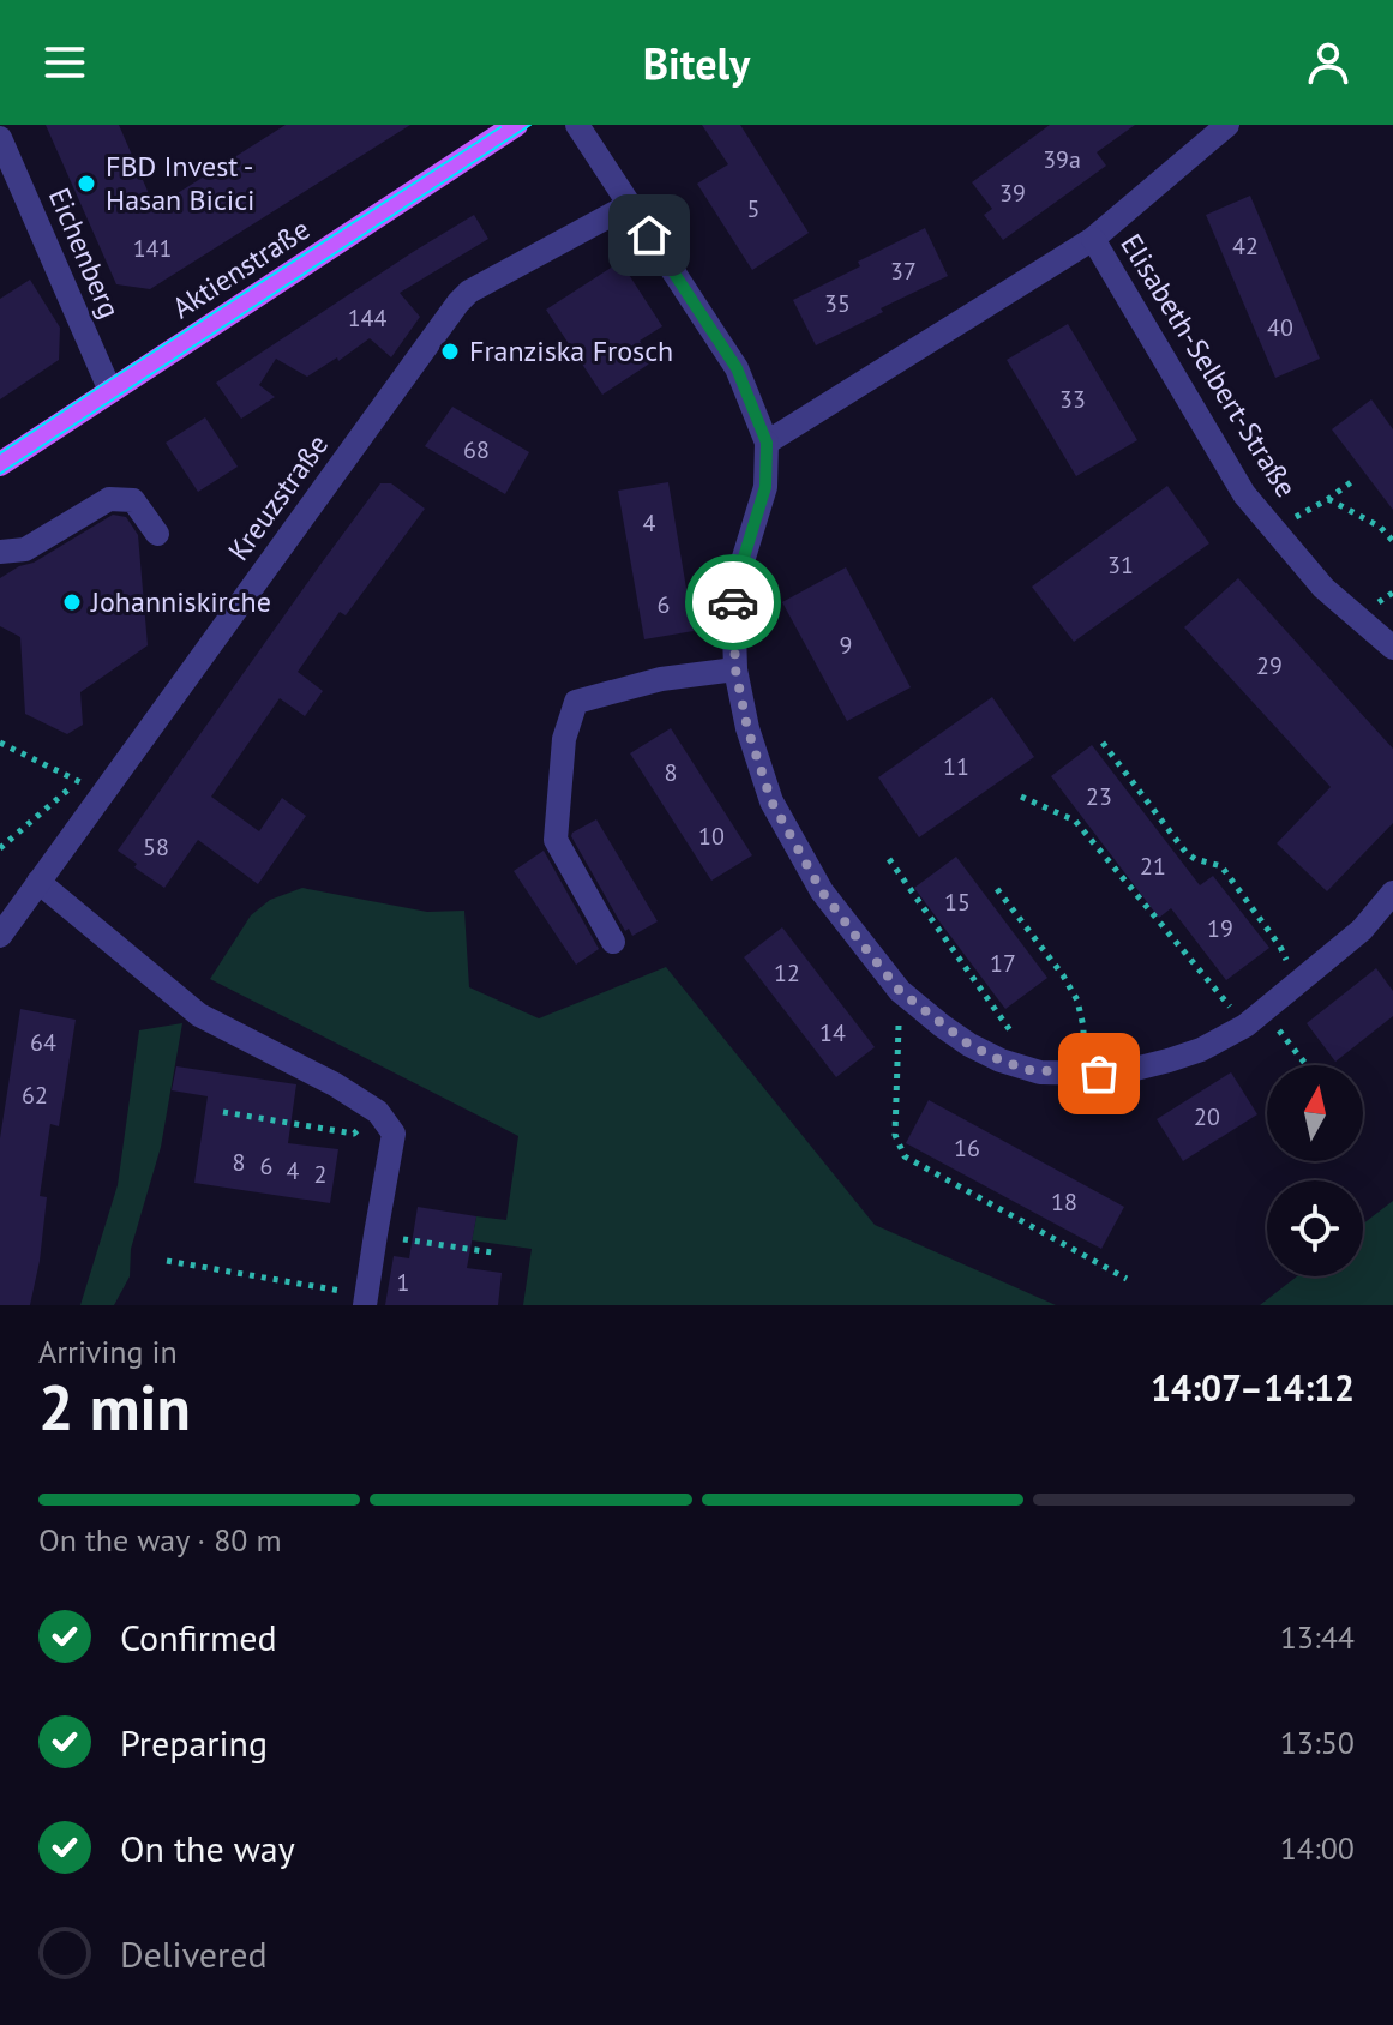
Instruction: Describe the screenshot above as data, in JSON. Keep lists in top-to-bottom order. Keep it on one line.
{"streets":{"main road":["Aktienstraße"],"street":["Eichenberg","Elisabeth-Selbert-Straße","Kreuzstraße"]},"crossings":[["Eichenberg","Aktienstraße"]],"places":["FBD Invest - Hasan Bicici","Franziska Frosch","Johanniskirche"],"house_numbers":["39a","39","5","42","141","37","35","144","40","33","68","4","31","6","9","29","11","8","23","10","58","21","15","19","17","12","14","64","62","20","16","8","6","4","2","18","1"],"north":"top","page":{"header":"Bitely","heading":["2 min","Arriving in","14:07–14:12"],"bar":"On the way · 80 m","list":[["Confirmed","13:44"],["Preparing","13:50"],["On the way","14:00"],"Delivered"]}}
